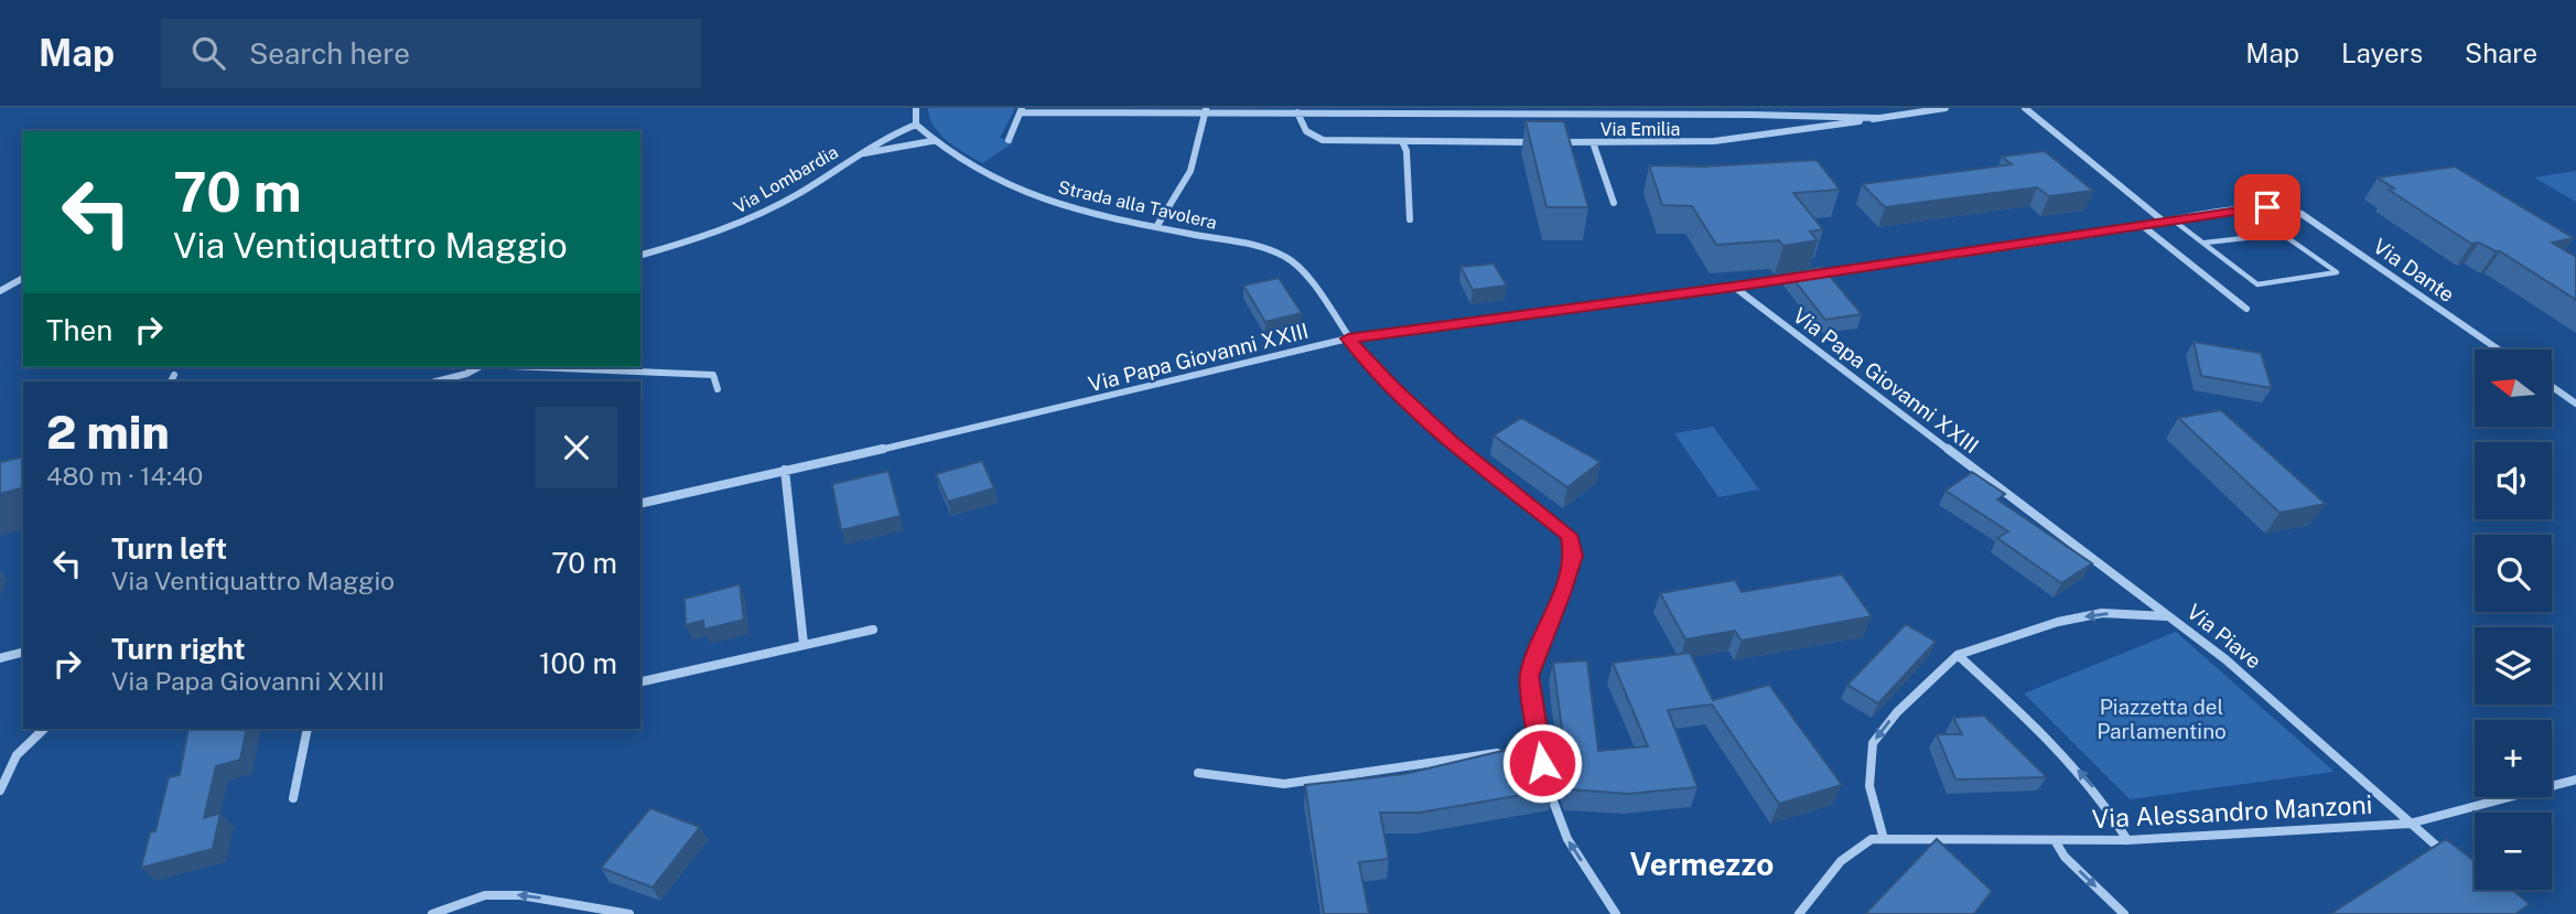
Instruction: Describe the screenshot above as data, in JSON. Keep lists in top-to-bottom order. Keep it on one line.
{"streets":{"street":["Via Emilia","Via Lombardia","Strada alla Tavolera","Via Dante","Via Papa Giovanni XXIII","Via Piave","Via Alessandro Manzoni"]},"crossings":[["Via Lombardia","Strada alla Tavolera"],["Strada alla Tavolera","Via Papa Giovanni XXIII"],["Via Papa Giovanni XXIII","Via Piave"],["Via Piave","Via Alessandro Manzoni"]],"one_way":["Via Piave"],"districts":["Vermezzo"],"parks":["Piazzetta del Parlamentino"],"north":"left","page":{"header":"Map","search":"Search here","nav":["Map","Layers","Share"],"turn":["70 m","Via Ventiquattro Maggio"],"then":"Then","map_buttons":["+","−"],"heading":["2 min","480 m · 14:40"],"list":[{"name":"Turn left","note":"Via Ventiquattro Maggio","value":"70 m"},{"name":"Turn right","note":"Via Papa Giovanni XXIII","value":"100 m"}]}}
